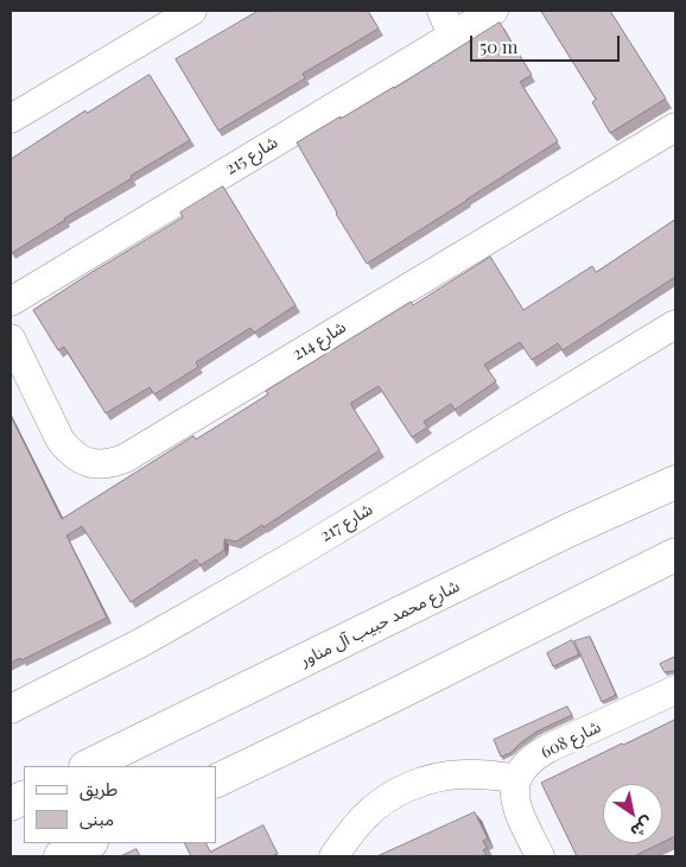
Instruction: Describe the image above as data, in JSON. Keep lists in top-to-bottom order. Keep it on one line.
{"streets":{"main road":["شارع محمد حبيب آل مناور"],"street":["شارع 215","شارع 214","شارع 217","شارع 608"]},"legend":["طريق","مبنى"],"scale_bar":"50 m","north":"bottom right"}
